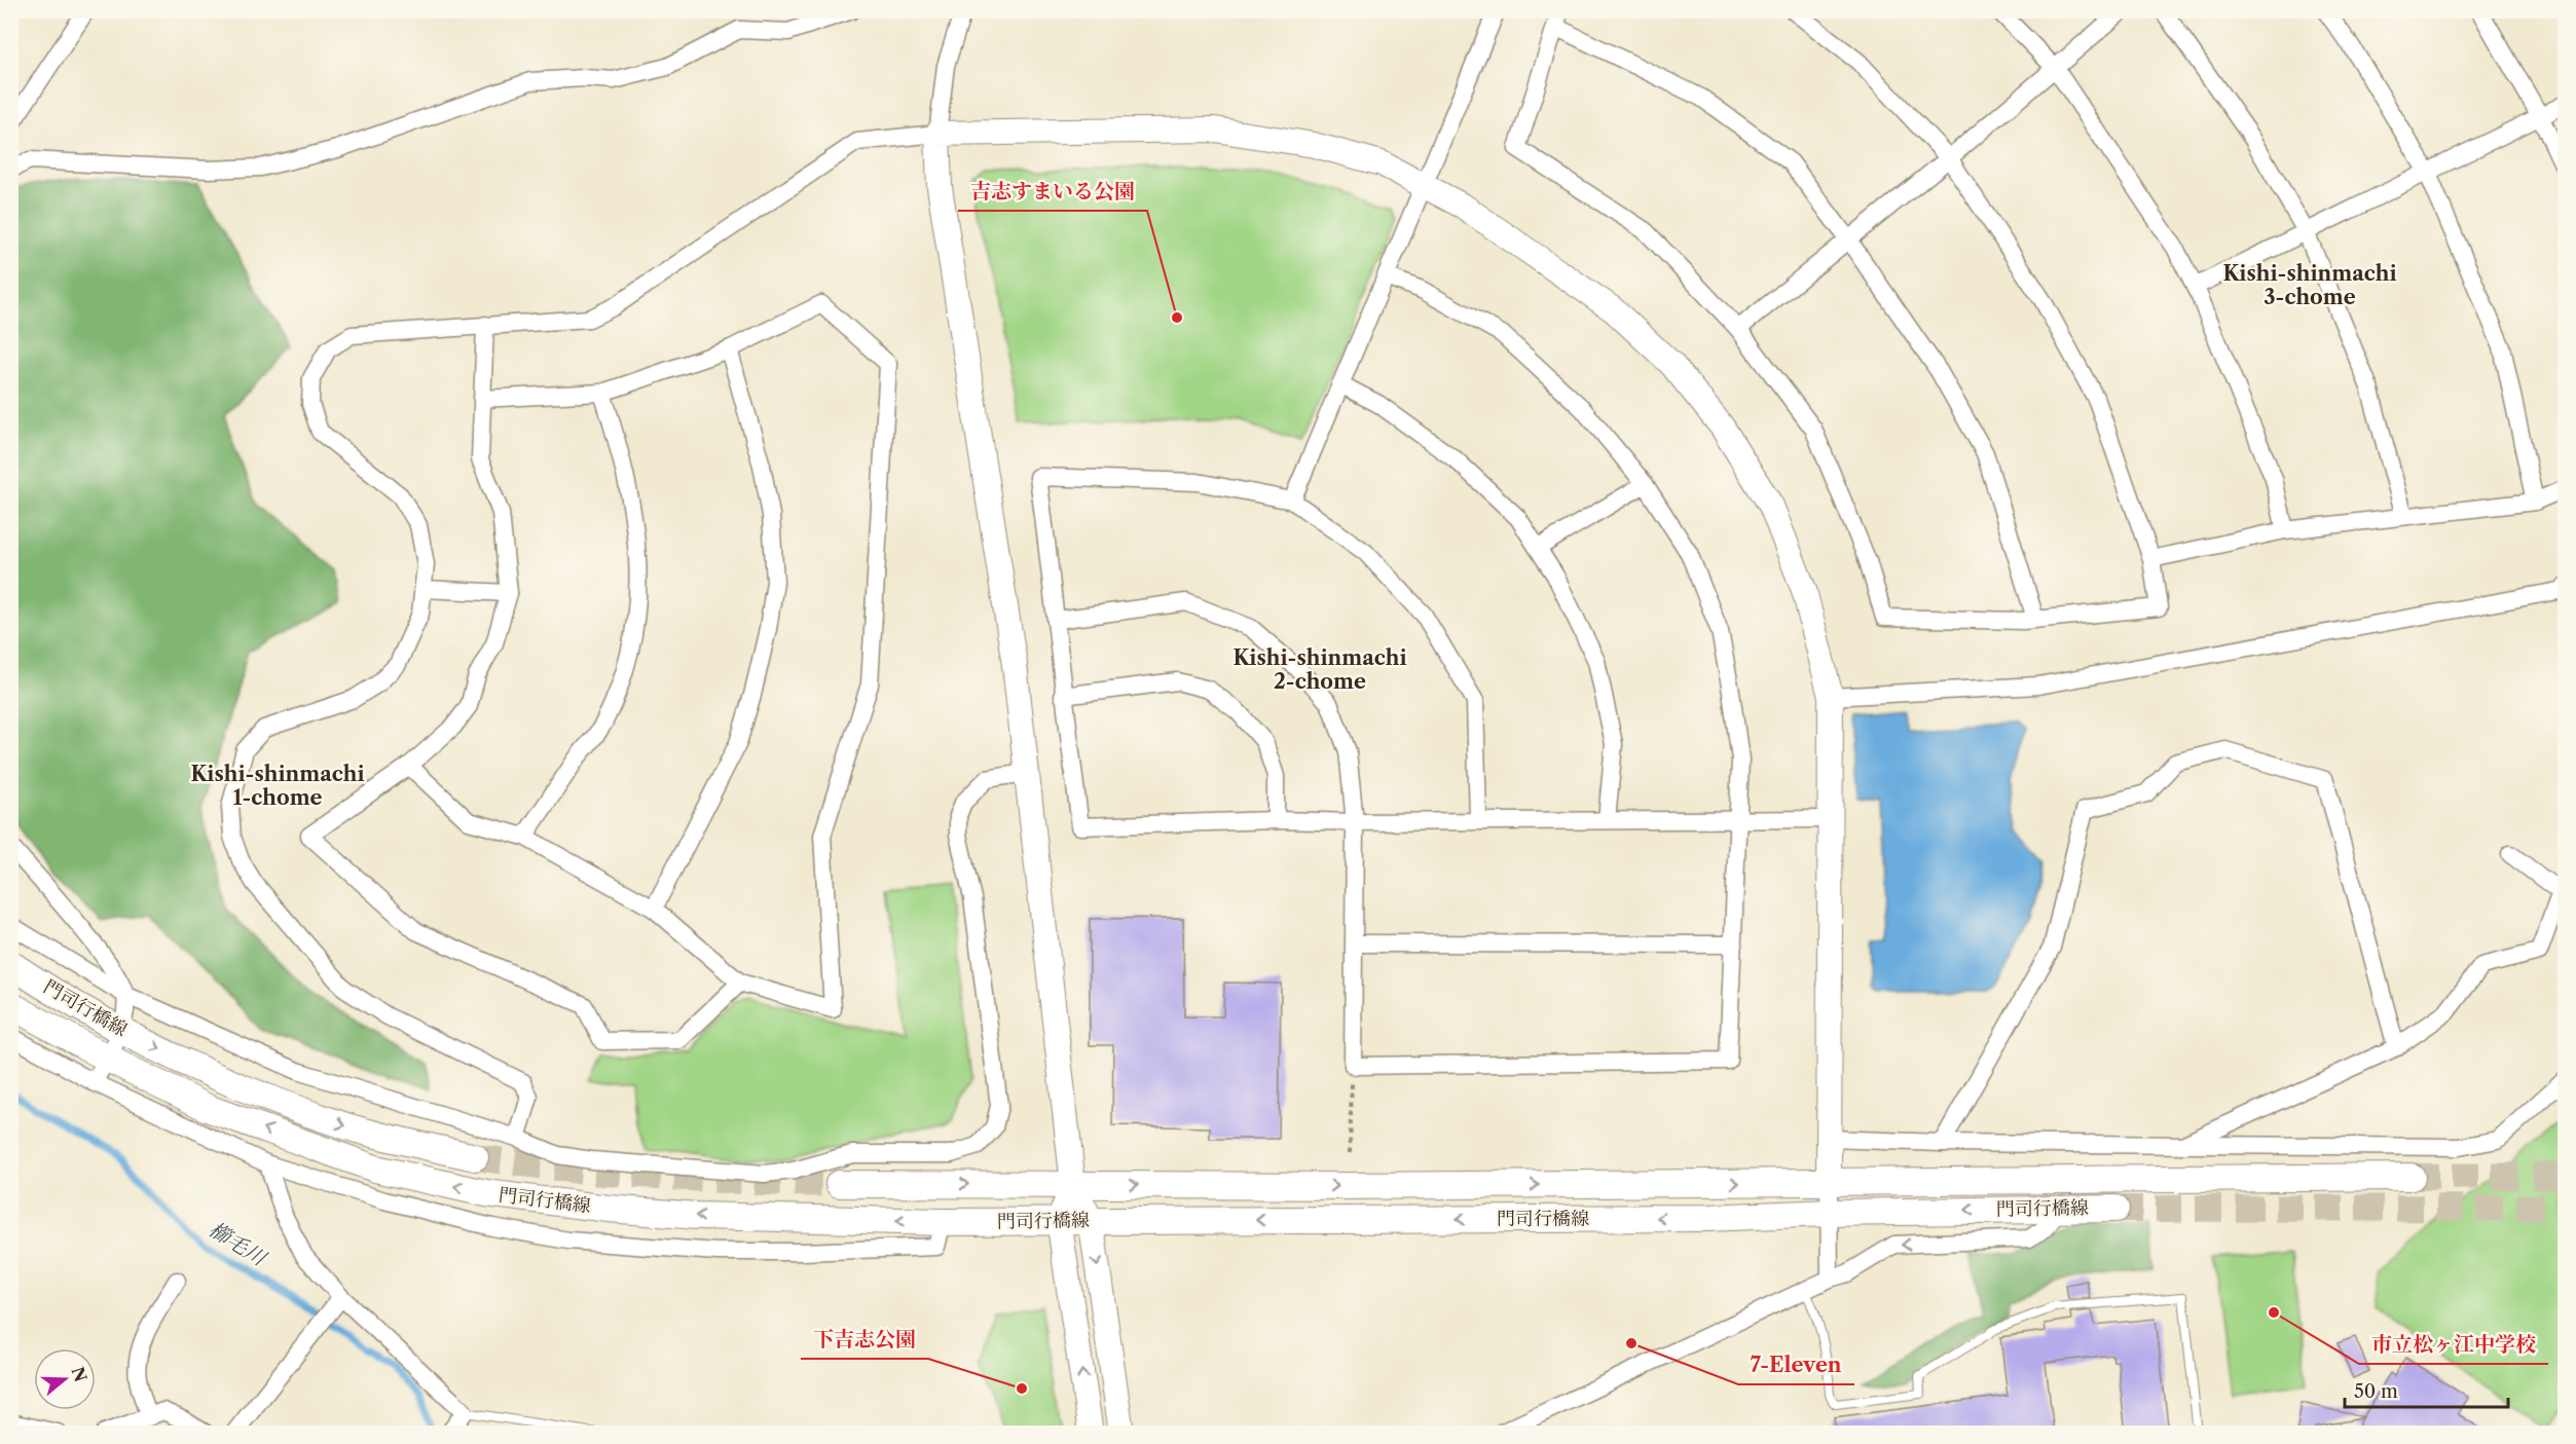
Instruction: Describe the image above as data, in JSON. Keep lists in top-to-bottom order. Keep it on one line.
{"streets":{"main road":["門司行橋線"]},"districts":["Kishi-shinmachi 3-chome","Kishi-shinmachi 2-chome","Kishi-shinmachi 1-chome"],"water":["櫛毛川"],"places":["吉志すまいる公園","市立松ヶ江中学校","7-Eleven","下吉志公園"],"scale_bar":"50 m","north":"right"}
